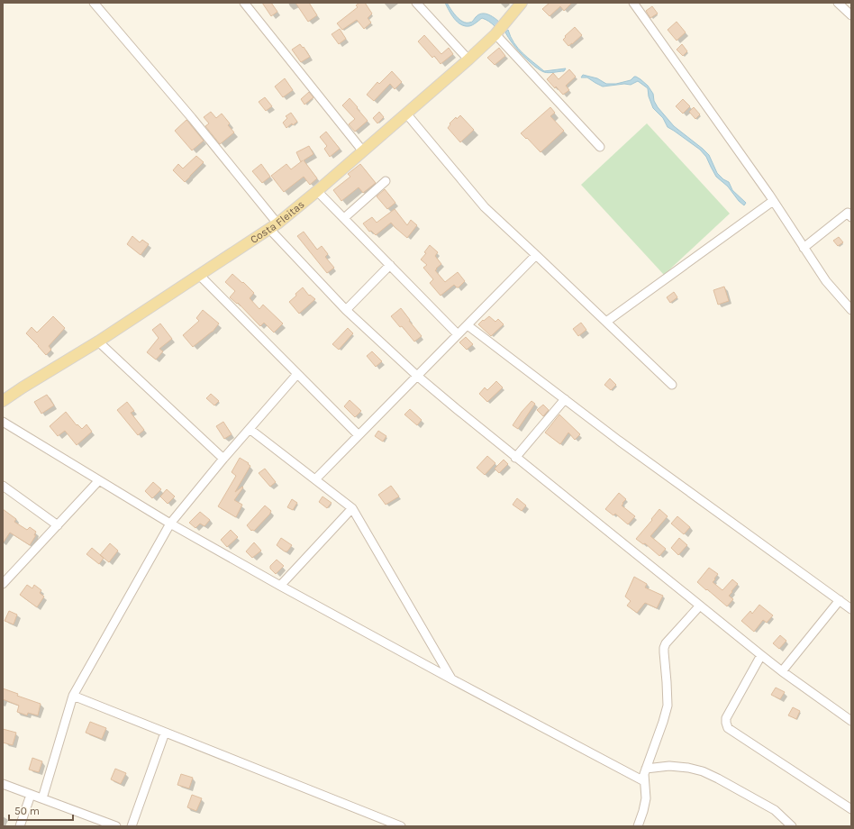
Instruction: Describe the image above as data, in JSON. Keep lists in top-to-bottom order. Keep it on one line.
{"streets":{"main road":["Costa Fleitas"]},"scale_bar":"50 m"}
